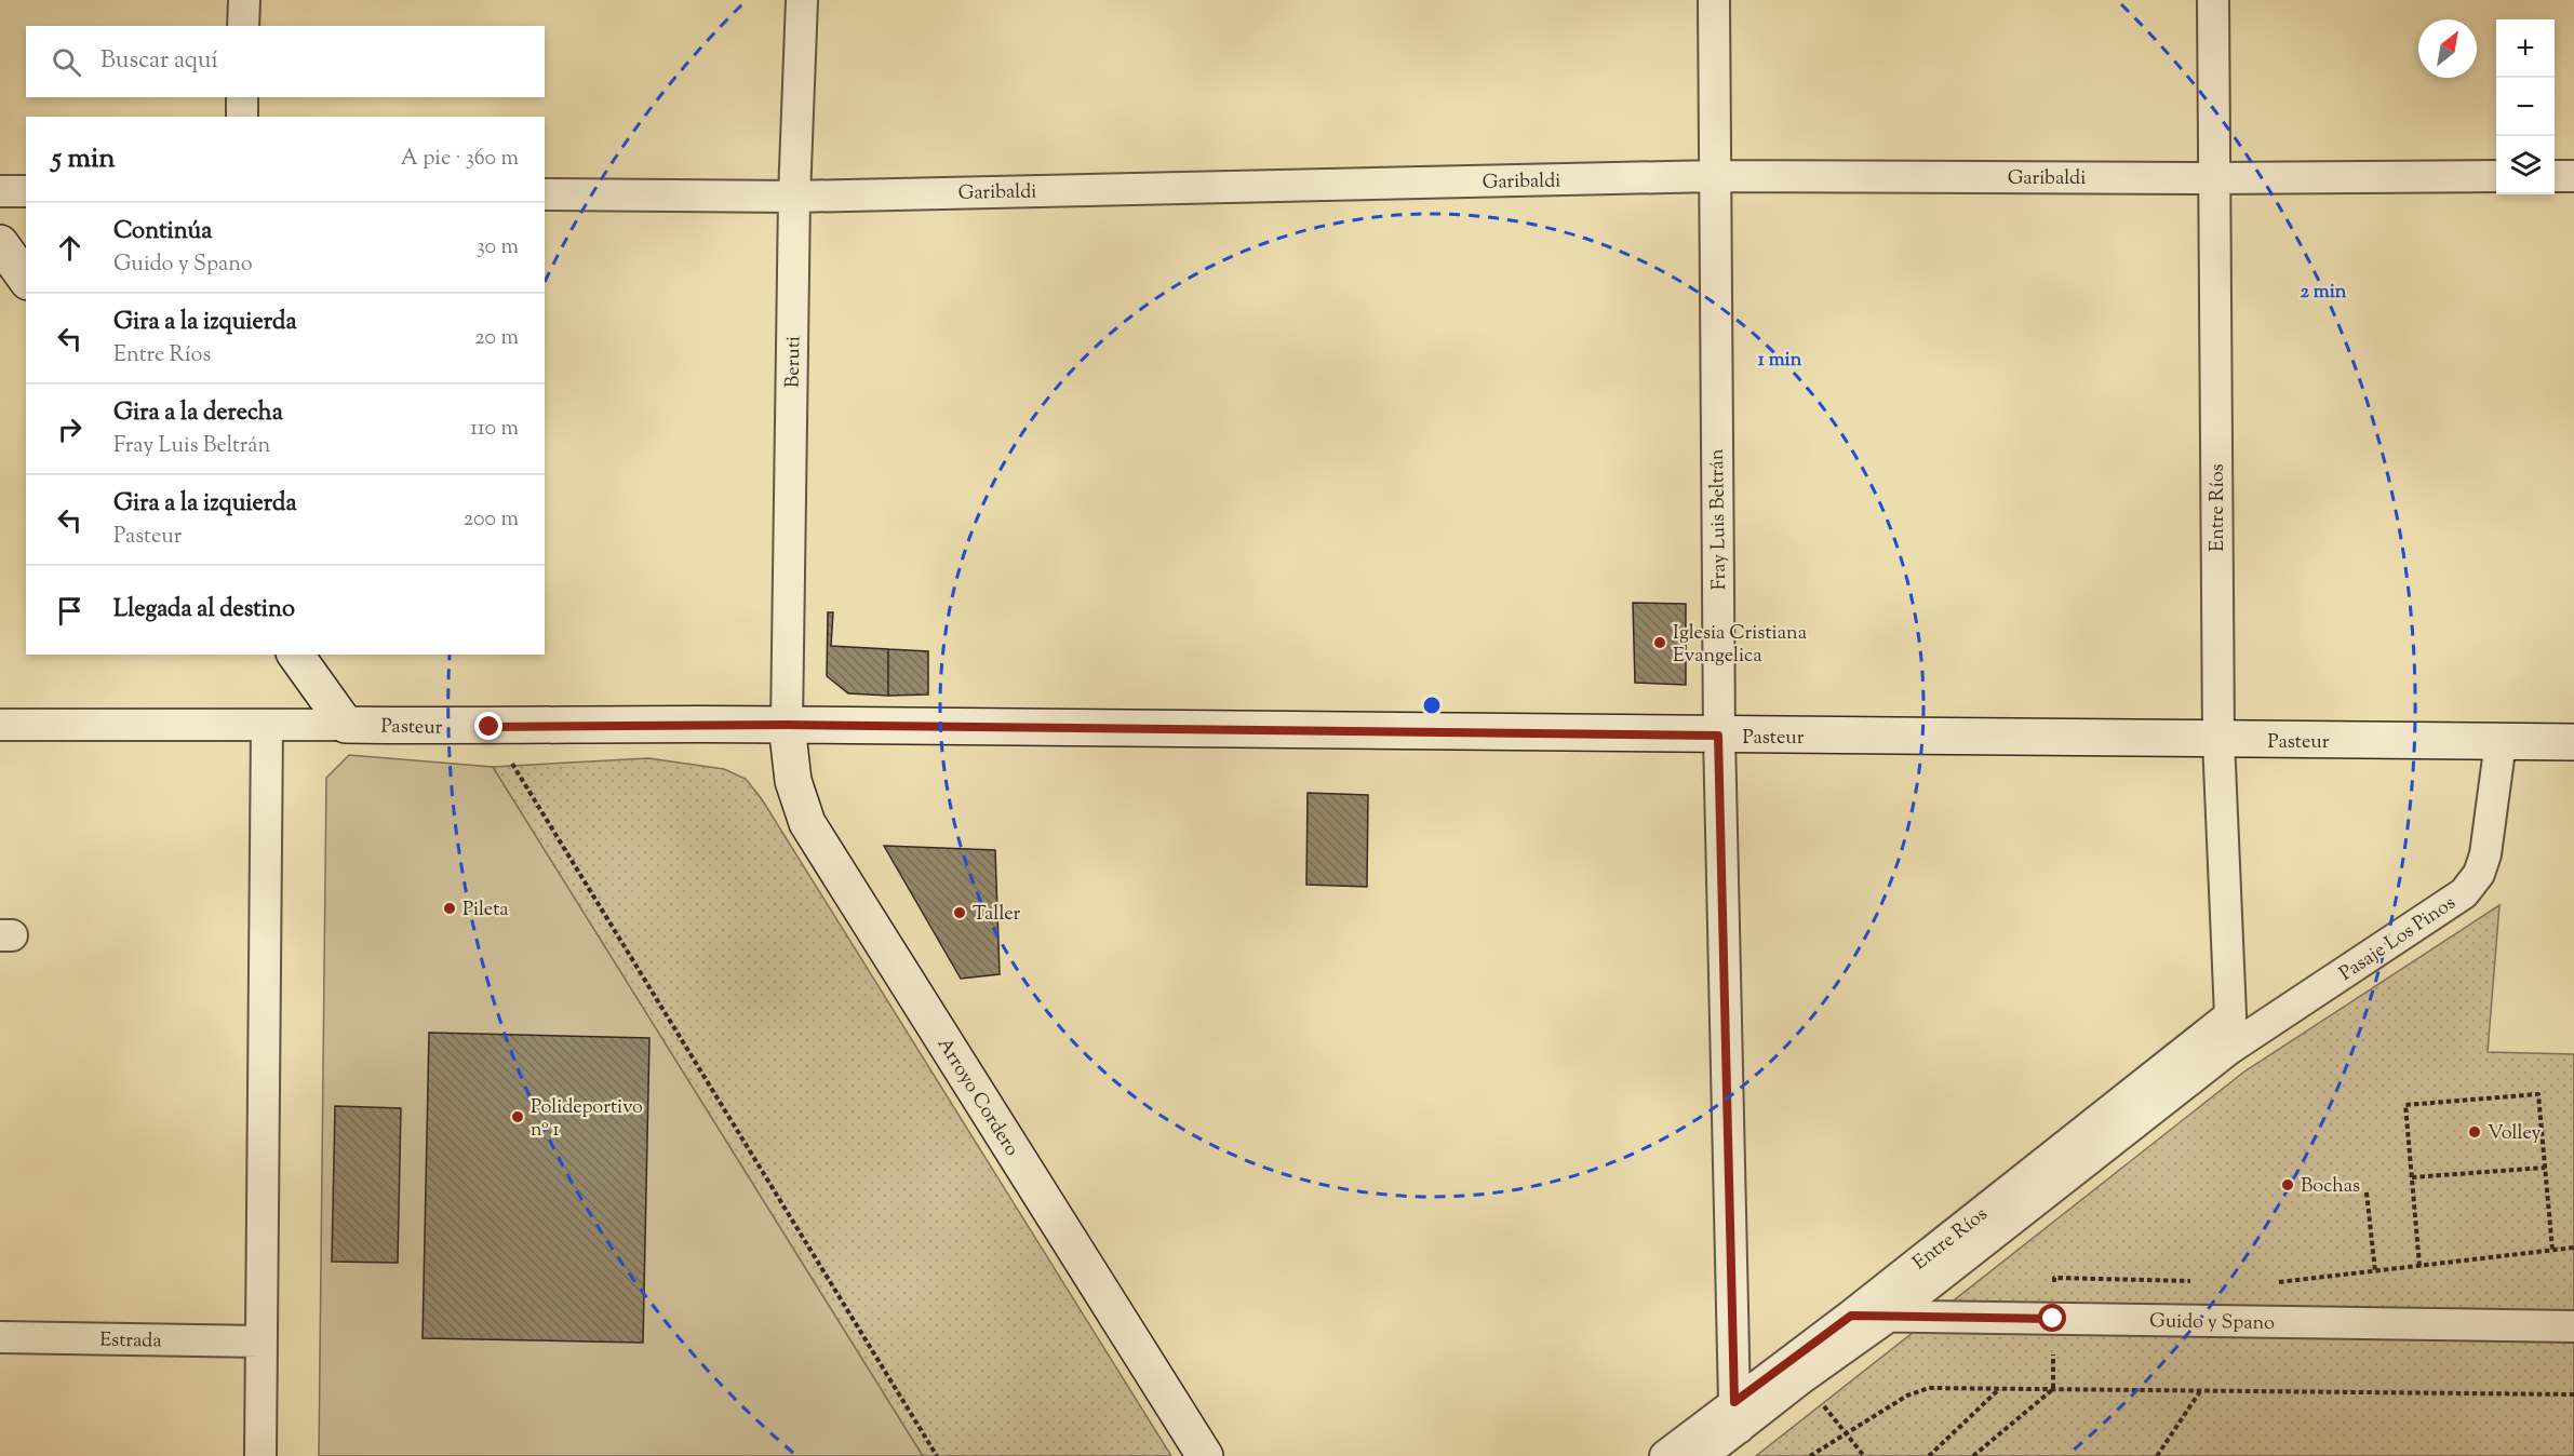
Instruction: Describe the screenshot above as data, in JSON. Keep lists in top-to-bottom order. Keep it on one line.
{"streets":{"street":["Garibaldi","Beruti","Entre Ríos","Fray Luis Beltrán","Pasteur","Pasaje Los Pinos","Arroyo Cordero","Guido y Spano","Estrada"]},"crossings":[["Garibaldi","Beruti"],["Garibaldi","Entre Ríos"],["Garibaldi","Fray Luis Beltrán"],["Beruti","Pasteur"],["Beruti","Arroyo Cordero"],["Entre Ríos","Fray Luis Beltrán"],["Entre Ríos","Pasteur"],["Entre Ríos","Pasaje Los Pinos"],["Entre Ríos","Guido y Spano"],["Fray Luis Beltrán","Pasteur"],["Pasteur","Pasaje Los Pinos"],["Pasteur","Arroyo Cordero"]],"places":["Iglesia Cristiana Evangelica","Pileta","Taller","Polideportivo nº 1","Volley","Bochas"],"north":"top right","page":{"map_buttons":["+","−"],"search":"Buscar aquí","heading":["5 min","A pie · 360 m"],"list":[["Continúa","Guido y Spano","30 m"],["Gira a la izquierda","Entre Ríos","20 m"],["Gira a la derecha","Fray Luis Beltrán","110 m"],["Gira a la izquierda","Pasteur","200 m"],"Llegada al destino"]},"rings":["2 min","1 min"]}
